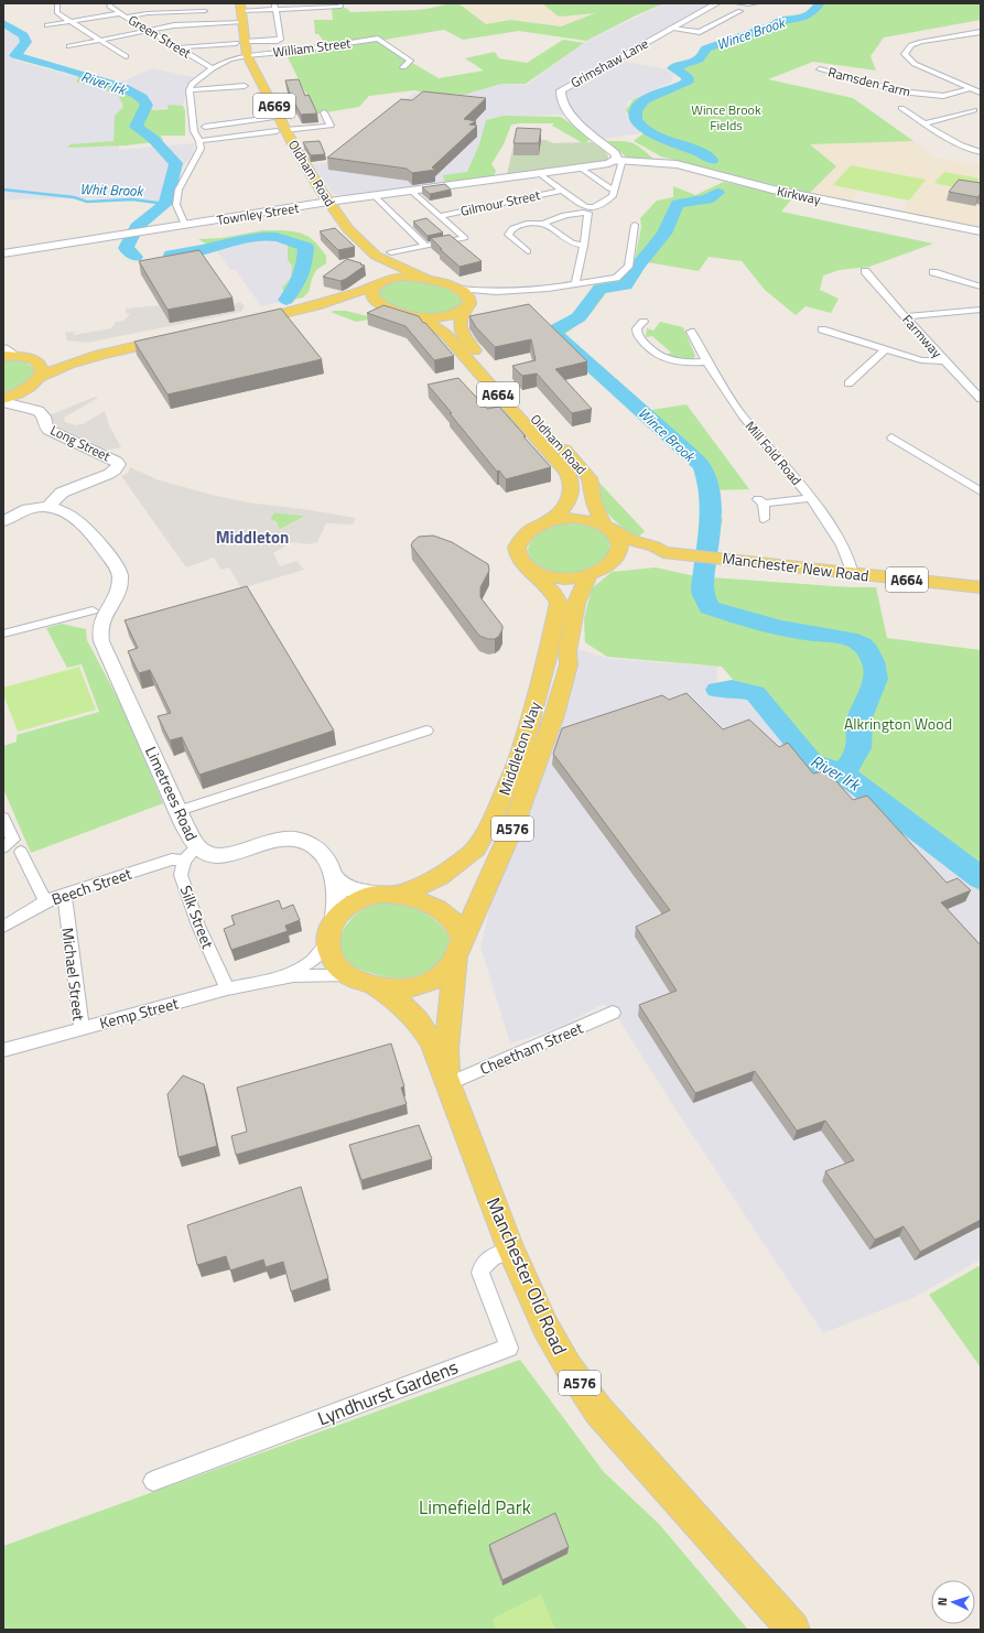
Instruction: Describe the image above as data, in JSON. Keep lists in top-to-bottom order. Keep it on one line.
{"streets":{"main road":["Grimshaw Lane","A669","Oldham Road","Kirkway","Townley Street","A664","Long Street","Manchester New Road","Middleton Way","Limetrees Road","A576","Manchester Old Road"],"street":["Green Street","William Street","Ramsden Farm","Gilmour Street","Farmway","Mill Fold Road","Beech Street","Silk Street","Michael Street","Kemp Street","Cheetham Street","Lyndhurst Gardens"]},"crossings":[["Green Street","William Street"],["William Street","Oldham Road"],["Grimshaw Lane","Kirkway"],["Grimshaw Lane","Townley Street"],["Oldham Road","Townley Street"],["Oldham Road","A664"],["Oldham Road","Manchester New Road"],["Oldham Road","Middleton Way"],["Kirkway","Townley Street"],["A664","Manchester New Road"],["A664","Middleton Way"],["Mill Fold Road","Manchester New Road"],["Manchester New Road","Middleton Way"],["Middleton Way","Limetrees Road"],["Middleton Way","A576"],["Middleton Way","Kemp Street"],["Middleton Way","Manchester Old Road"],["Limetrees Road","A576"],["Limetrees Road","Kemp Street"],["Limetrees Road","Manchester Old Road"],["A576","Kemp Street"],["A576","Manchester Old Road"],["Beech Street","Silk Street"],["Beech Street","Michael Street"],["Silk Street","Kemp Street"],["Michael Street","Kemp Street"],["Kemp Street","Manchester Old Road"],["Cheetham Street","Manchester Old Road"],["Manchester Old Road","Lyndhurst Gardens"]],"districts":["Middleton"],"water":["Wince Brook","River Irk","Whit Brook"],"parks":["Wince Brook Fields","Alkrington Wood","Limefield Park"],"north":"left"}
